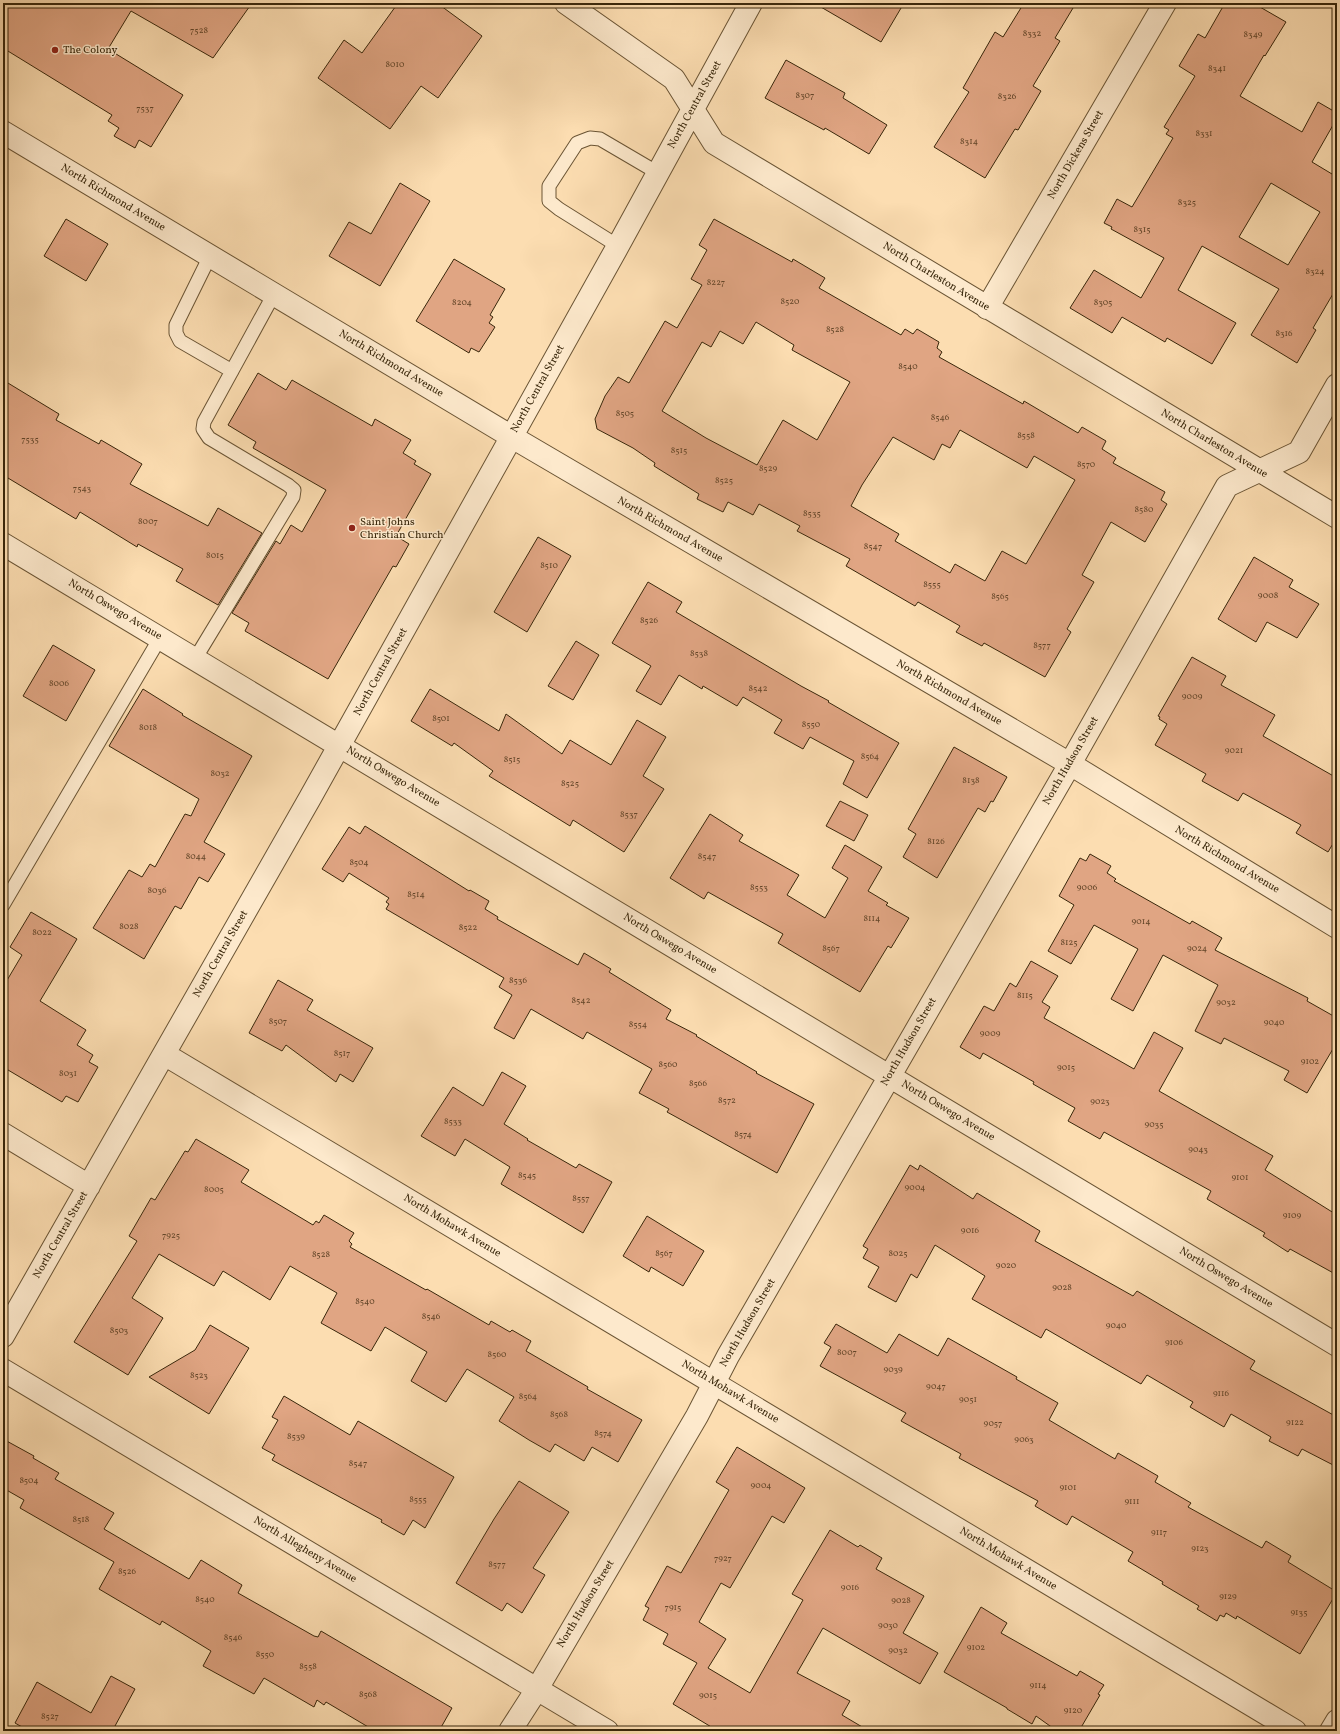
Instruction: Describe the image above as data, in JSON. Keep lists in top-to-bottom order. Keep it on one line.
{"streets":{"street":["North Central Street","North Dickens Street","North Richmond Avenue","North Charleston Avenue","North Oswego Avenue","North Hudson Street","North Mohawk Avenue","North Allegheny Avenue"]},"crossings":[["North Central Street","North Richmond Avenue"],["North Central Street","North Charleston Avenue"],["North Central Street","North Oswego Avenue"],["North Central Street","North Mohawk Avenue"],["North Dickens Street","North Charleston Avenue"],["North Richmond Avenue","North Hudson Street"],["North Charleston Avenue","North Hudson Street"],["North Oswego Avenue","North Hudson Street"],["North Hudson Street","North Mohawk Avenue"],["North Hudson Street","North Allegheny Avenue"]],"places":["The Colony","Saint Johns Christian Church"],"house_numbers":["7528","8332","8349","8010","8341","8307","8326","7537","8331","8314","8325","8315","8324","8227","8520","8204","8305","8528","8316","8540","8505","8546","8558","7535","8515","8570","8529","8525","7543","8580","8535","8007","8547","8015","8510","8555","9008","8565","8526","8577","8538","8006","8542","9009","8501","8550","8018","9021","8564","8515","8032","8138","8525","8537","8126","8044","8547","8504","8553","9006","8036","8514","8114","9014","8028","8522","8022","8125","8567","9024","8536","8115","8542","9032","8507","9040","8554","9009","8517","9102","8560","9015","8031","8566","8572","9023","8533","9035","8574","9043","8545","9101","9004","8005","8557","9109","9016","7925","8567","8025","8528","9020","9028","8540","8546","9040","8503","9106","8007","8560","9039","8523","9047","9116","8564","9051","8568","9122","9057","8574","8539","9063","8547","8504","9004","9101","8555","9111","8518","9117","9123","7927","8577","8526","9016","9129","8540","9028","7915","9135","9030","8546","9102","9032","8550","8558","9114","8568","9015","9120","8527"]}
